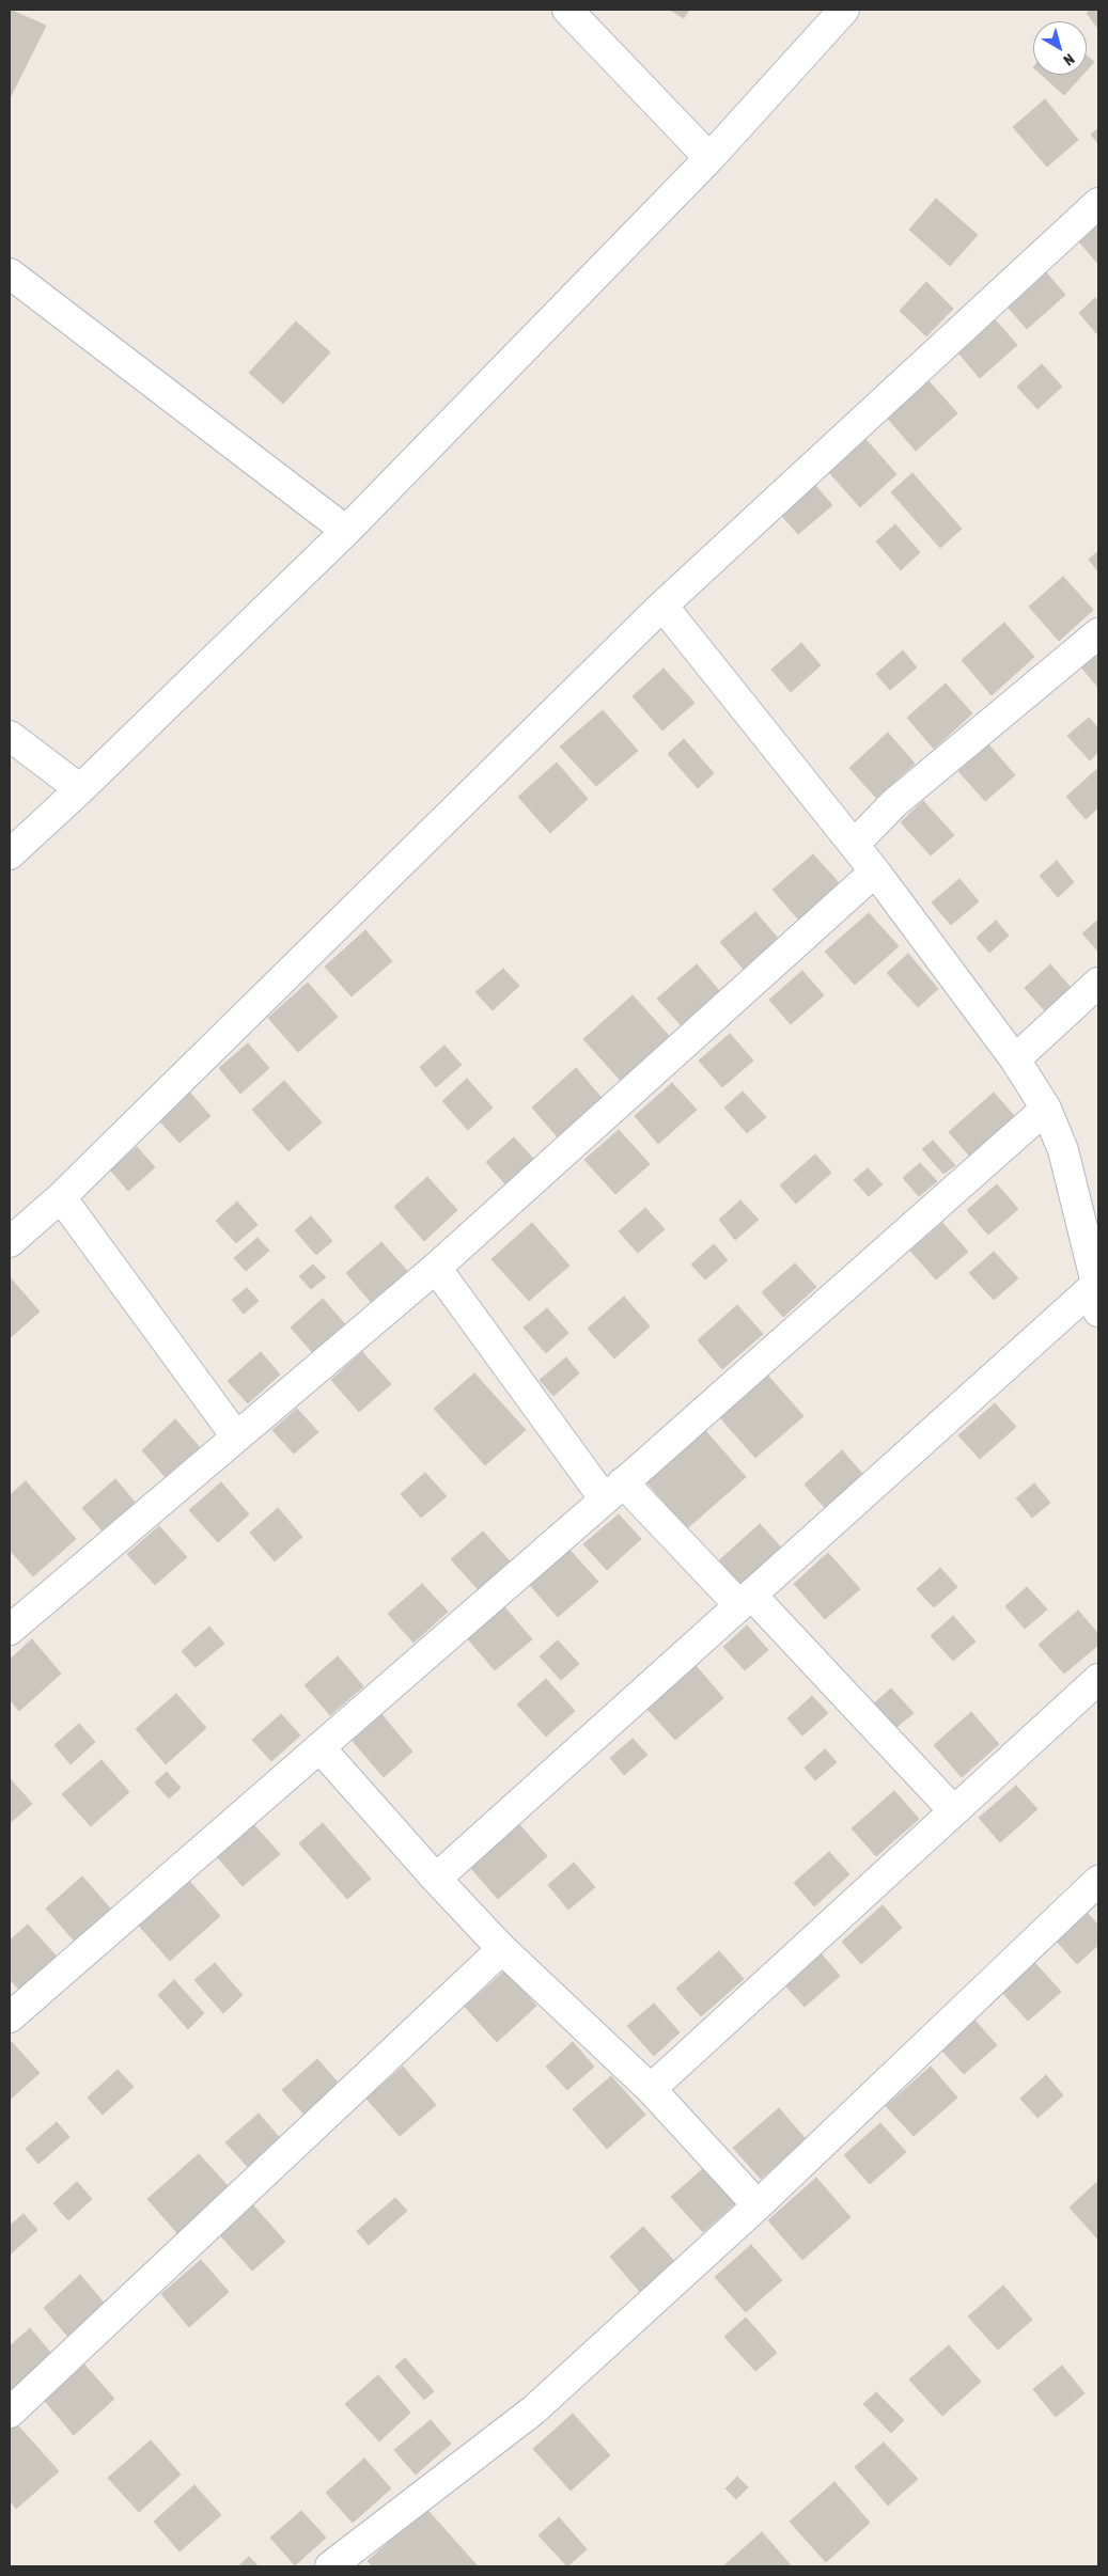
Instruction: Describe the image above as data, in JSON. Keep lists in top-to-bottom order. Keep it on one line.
{"north":"bottom right"}
